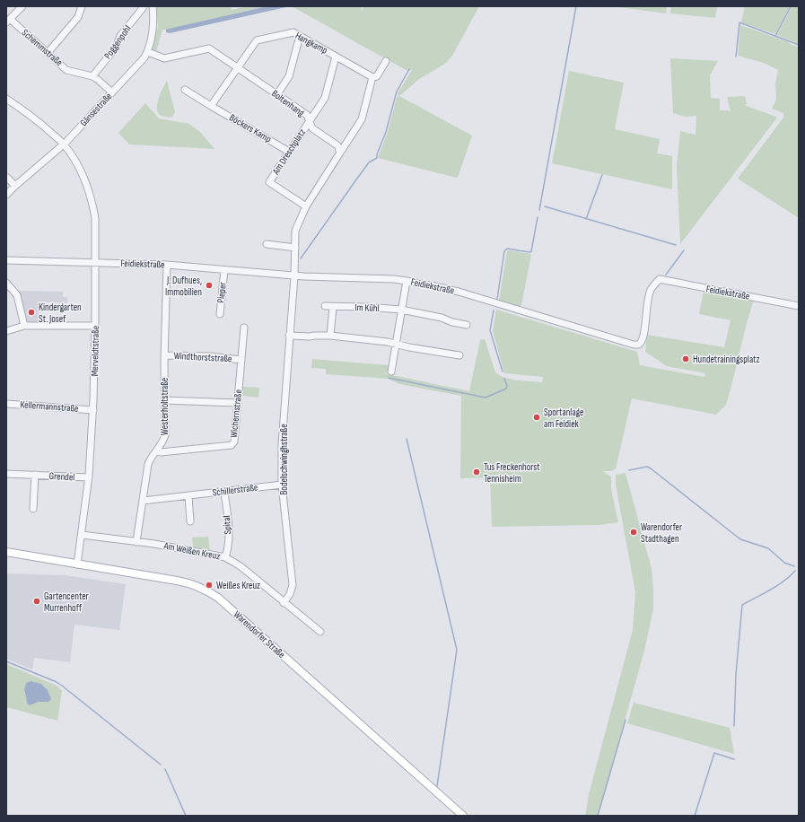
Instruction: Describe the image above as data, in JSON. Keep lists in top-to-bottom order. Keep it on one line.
{"streets":{"main road":["Warendorfer Straße"],"street":["Poggenpohl","Hangkamp","Schemmstraße","Boltenhang","Gänsestraße","Böckers Kamp","Am Dreschplatz","Feidiekstraße","Pieper","Im Kühl","Merveldtstraße","Windthorststraße","Kellermannstraße","Westerholtstraße","Wichernstraße","Bodelschwinghstraße","Grendel","Schillerstraße","Spital","Am Weißen Kreuz"]},"crossings":[["Poggenpohl","Schemmstraße"],["Hangkamp","Boltenhang"],["Hangkamp","Am Dreschplatz"],["Schemmstraße","Gänsestraße"],["Boltenhang","Gänsestraße"],["Boltenhang","Am Dreschplatz"],["Gänsestraße","Merveldtstraße"],["Böckers Kamp","Am Dreschplatz"],["Feidiekstraße","Pieper"],["Feidiekstraße","Merveldtstraße"],["Feidiekstraße","Westerholtstraße"],["Feidiekstraße","Bodelschwinghstraße"],["Merveldtstraße","Kellermannstraße"],["Merveldtstraße","Grendel"],["Merveldtstraße","Am Weißen Kreuz"],["Merveldtstraße","Warendorfer Straße"],["Windthorststraße","Westerholtstraße"],["Windthorststraße","Wichernstraße"],["Westerholtstraße","Wichernstraße"],["Westerholtstraße","Schillerstraße"],["Westerholtstraße","Am Weißen Kreuz"],["Bodelschwinghstraße","Schillerstraße"],["Bodelschwinghstraße","Am Weißen Kreuz"],["Schillerstraße","Spital"],["Spital","Am Weißen Kreuz"]],"places":["J. Dufhues, Immobilien","Kindergarten St. Josef","Hundetrainingsplatz","Sportanlage am Feidiek","Tus Freckenhorst Tennisheim","Warendorfer Stadthagen","Weißes Kreuz","Gartencenter Murrenhoff"]}
